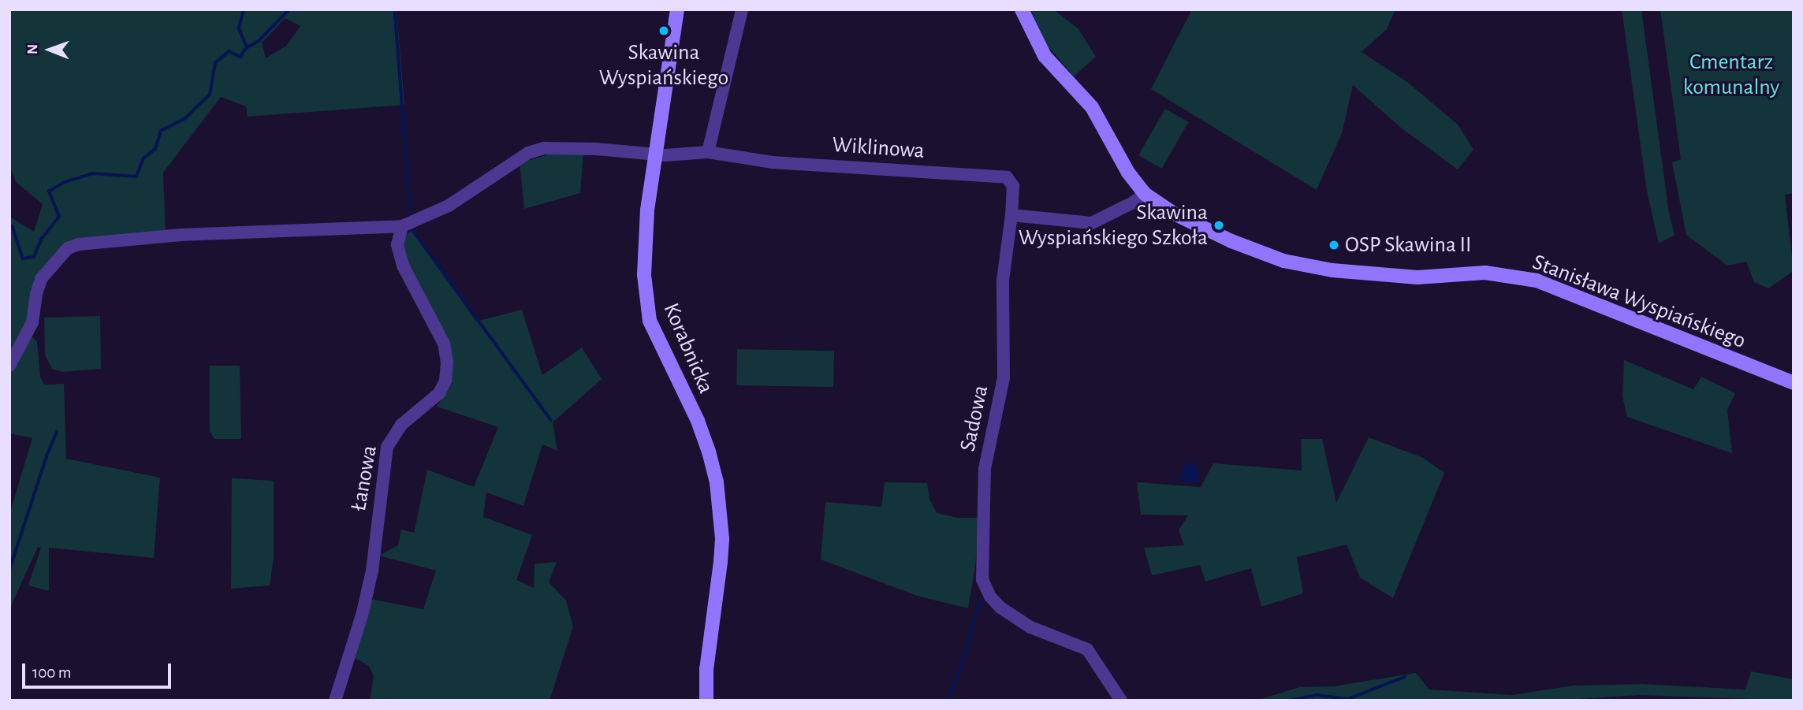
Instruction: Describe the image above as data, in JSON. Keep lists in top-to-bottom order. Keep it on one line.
{"streets":{"street":["Wiklinowa","Stanisława Wyspiańskiego","Korabnicka","Sadowa","Łanowa"]},"crossings":[["Wiklinowa","Korabnicka"],["Wiklinowa","Sadowa"]],"parks":["Cmentarz komunalny"],"places":["Skawina Wyspiańskiego","Skawina Wyspiańskiego Szkoła","OSP Skawina II"],"scale_bar":"100 m","north":"left"}
